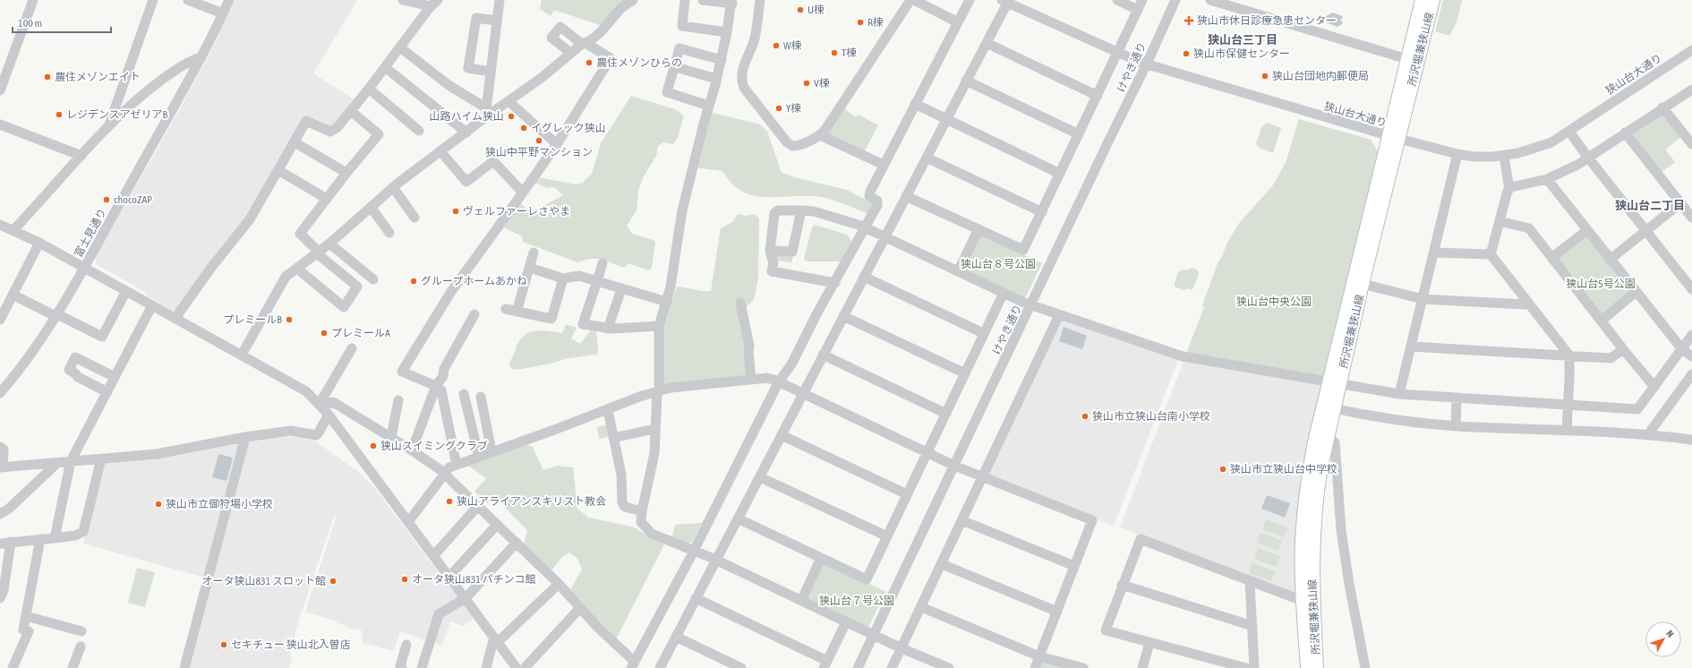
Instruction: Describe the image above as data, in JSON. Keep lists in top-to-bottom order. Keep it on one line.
{"streets":{"main road":["所沢堀兼狭山線"],"street":["けやき通り","狭山台大通り","富士見通り"]},"crossings":[["所沢堀兼狭山線","狭山台大通り"],["けやき通り","狭山台大通り"]],"districts":["狭山台三丁目","狭山台二丁目"],"parks":["狭山台８号公園","狭山台5号公園","狭山台中央公園","狭山台７号公園"],"places":{"other":["U棟","R棟","W棟","T棟","狭山市保健センター","農住メゾンひらの","狭山台団地内郵便局","農住メゾンエイト","V棟","Y棟","レジデンスアゼリアB","山路ハイム狭山","イグレック狭山","狭山中平野マンション","chocoZAP","ヴェルファーレさやま","グループホームあかね","プレミールB","プレミールA","狭山市立狭山台南小学校","狭山スイミングクラブ","狭山市立狭山台中学校","狭山アライアンスキリスト教会","狭山市立御狩場小学校","オータ狭山831 パチンコ館","オータ狭山831 スロット館","セキチュー 狭山北入曽店"],"health":["狭山市休日診療急患センター"]},"scale_bar":"100 m","north":"top right"}
